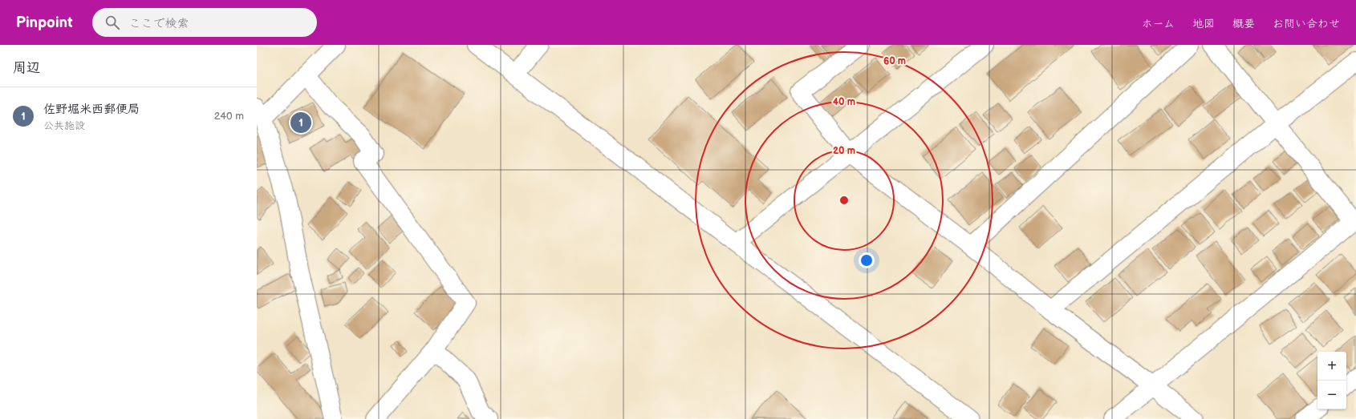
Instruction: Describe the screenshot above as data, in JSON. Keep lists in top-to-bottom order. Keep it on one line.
{"page":{"header":"Pinpoint","search":"ここで検索","nav":["ホーム","地図","概要","お問い合わせ"],"heading":"周辺","list":[{"mark":"1","name":"佐野堀米西郵便局","note":"公共施設","value":"240 m"}],"pins":"1","map_buttons":["+","−"]},"rings":["60 m","40 m","20 m"]}
